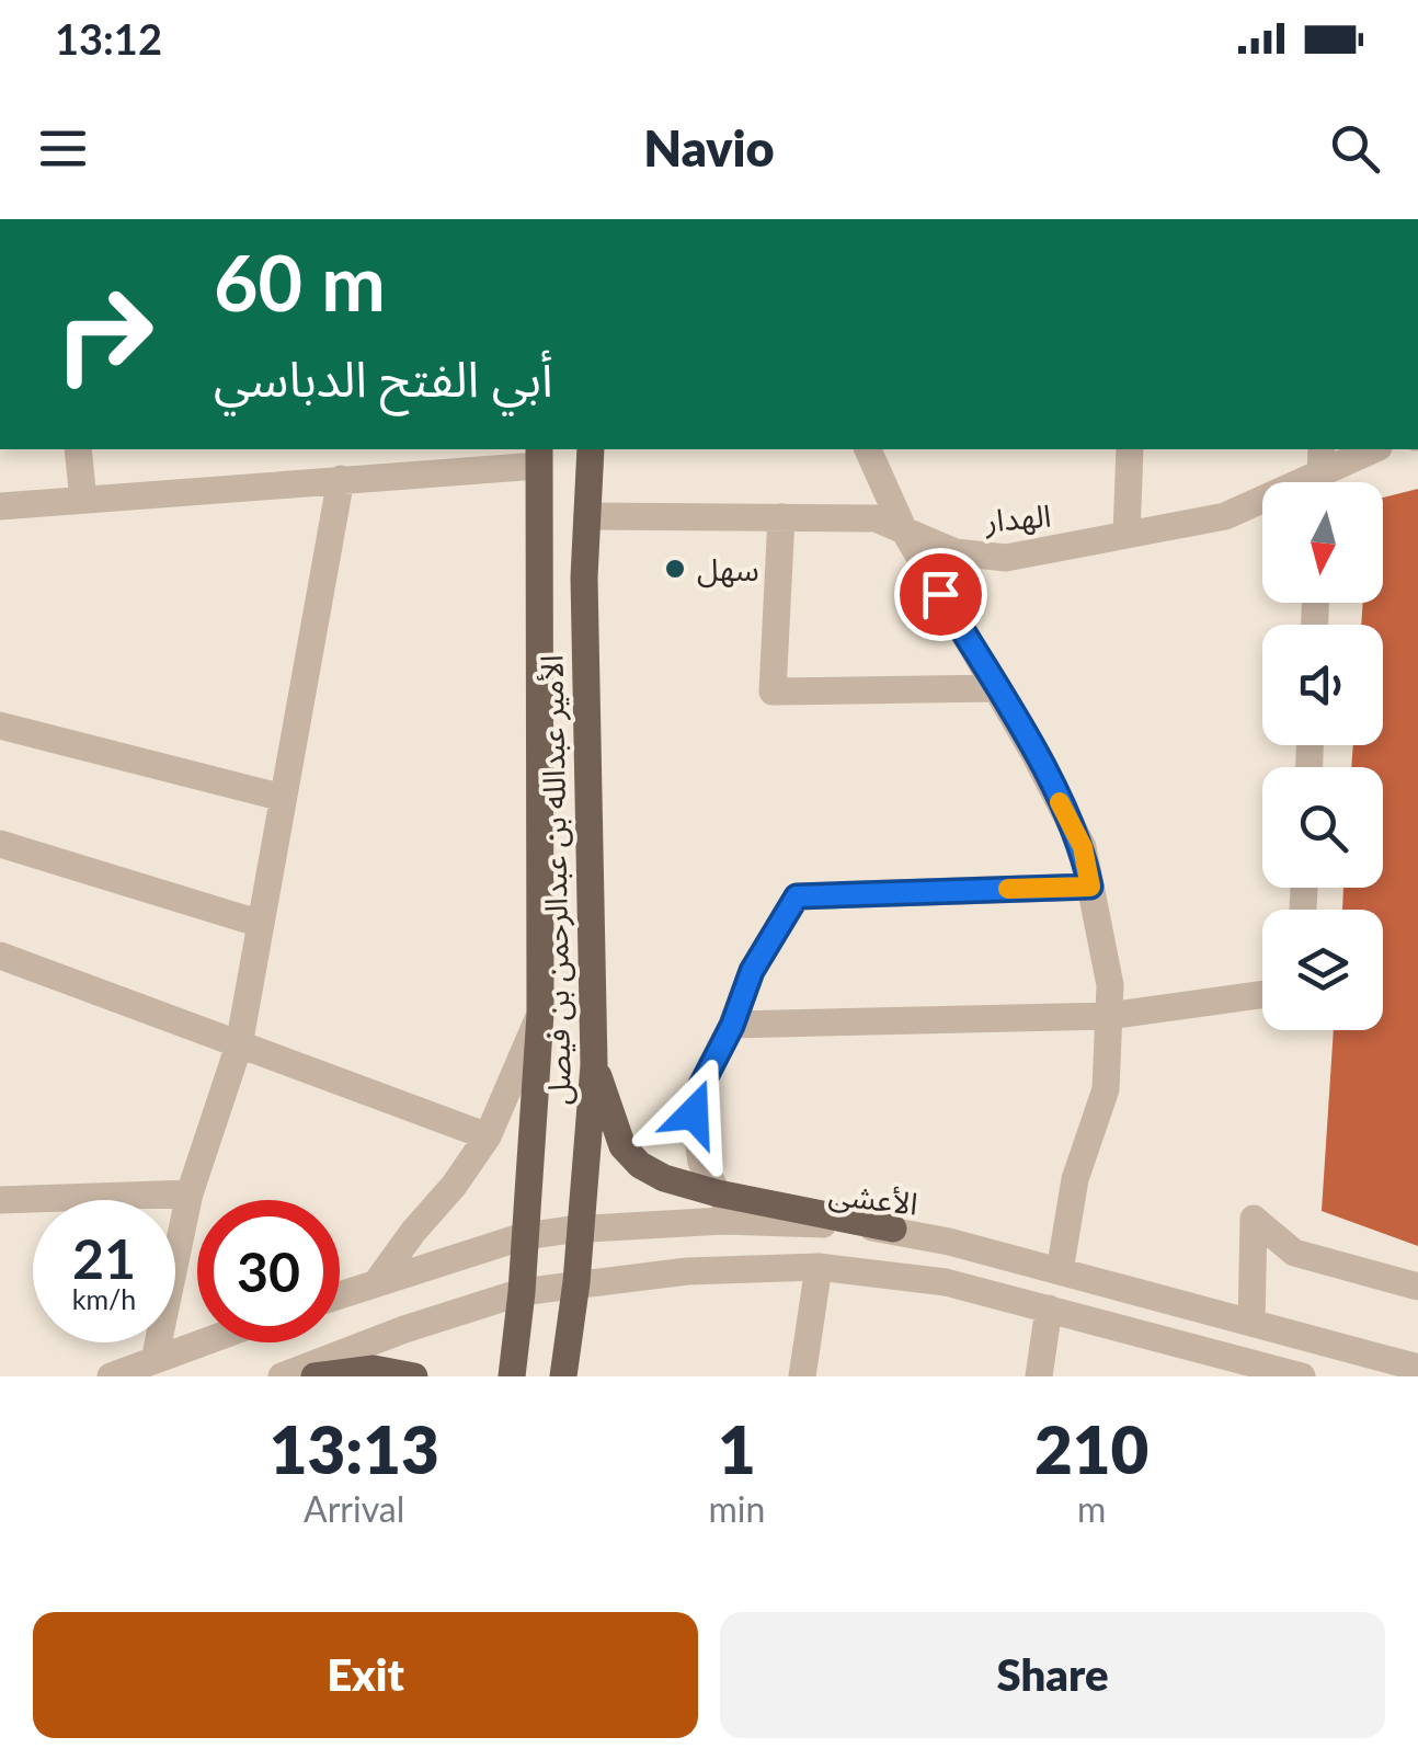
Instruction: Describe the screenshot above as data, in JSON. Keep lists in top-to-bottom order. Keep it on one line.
{"streets":{"main road":["الأمير عبدالله بن عبدالرحمن بن فيصل"],"street":["الهدار","الأعشى"]},"crossings":[["الهدار","الأمير عبدالله بن عبدالرحمن بن فيصل"],["الأمير عبدالله بن عبدالرحمن بن فيصل","الأعشى"]],"places":["سهل"],"north":"bottom","page":{"status":"13:12","header":"Navio","turn":["60 m","أبي الفتح الدباسي"],"speed":"21 km/h","limit":"30","eta":["13:13","Arrival","1","min","210","m"],"buttons":["Exit","Share"]}}
